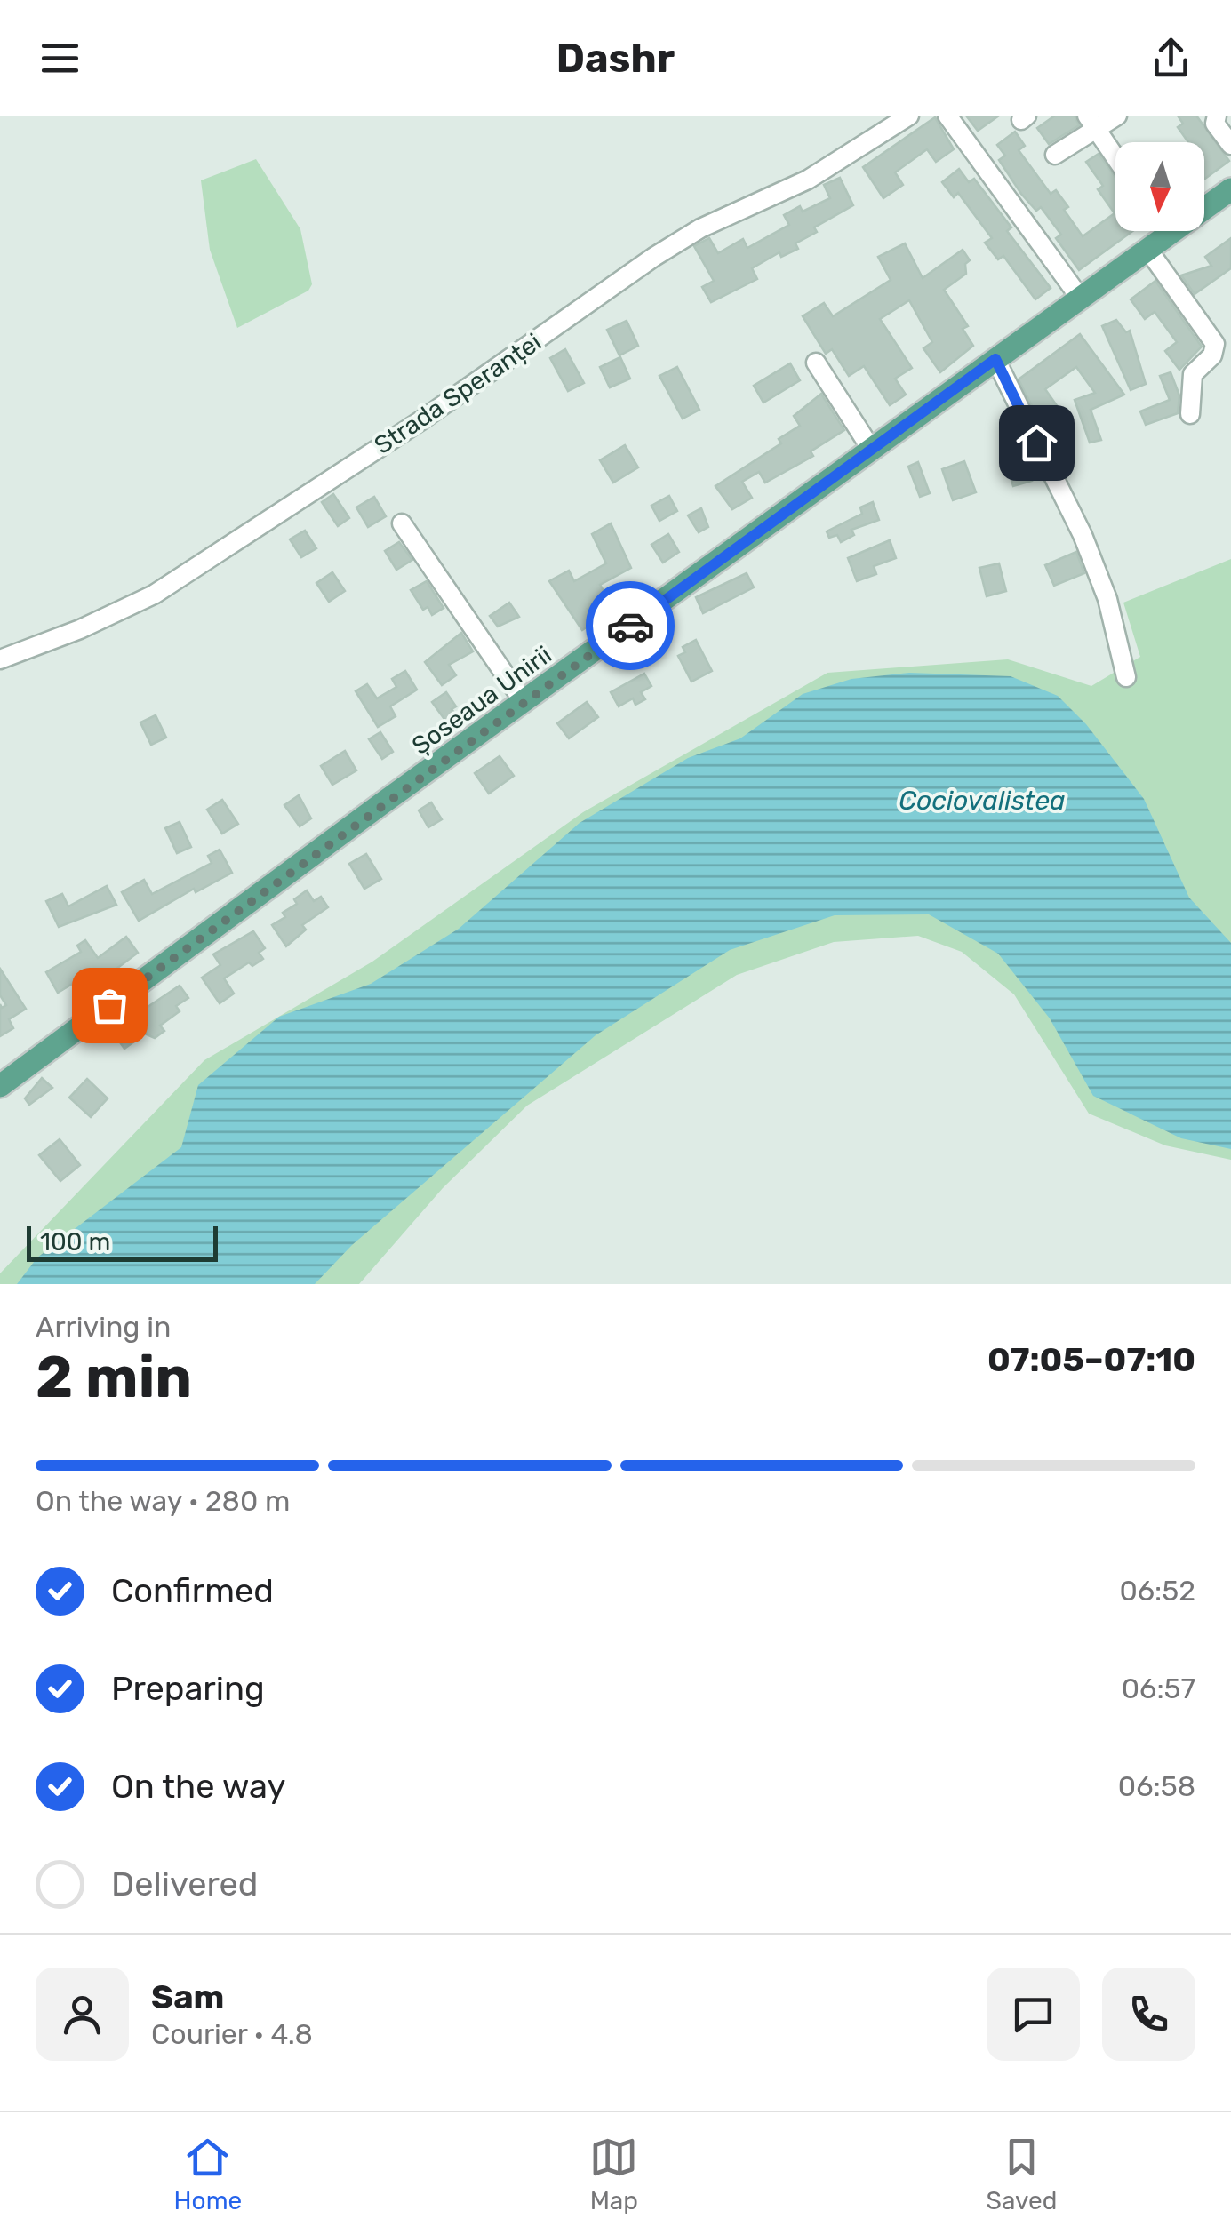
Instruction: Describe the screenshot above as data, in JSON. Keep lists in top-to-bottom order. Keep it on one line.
{"streets":{"main road":["Șoseaua Unirii"],"street":["Strada Speranței"]},"water":["Cociovalistea"],"scale_bar":"100 m","north":"bottom","page":{"header":"Dashr","scale":"100 m","heading":["2 min","Arriving in","07:05–07:10"],"panel":["Sam","Courier · 4.8"],"bar":"On the way · 280 m","list":[["Confirmed","06:52"],["Preparing","06:57"],["On the way","06:58"],"Delivered"],"tabs":["Home","Map","Saved"]}}
